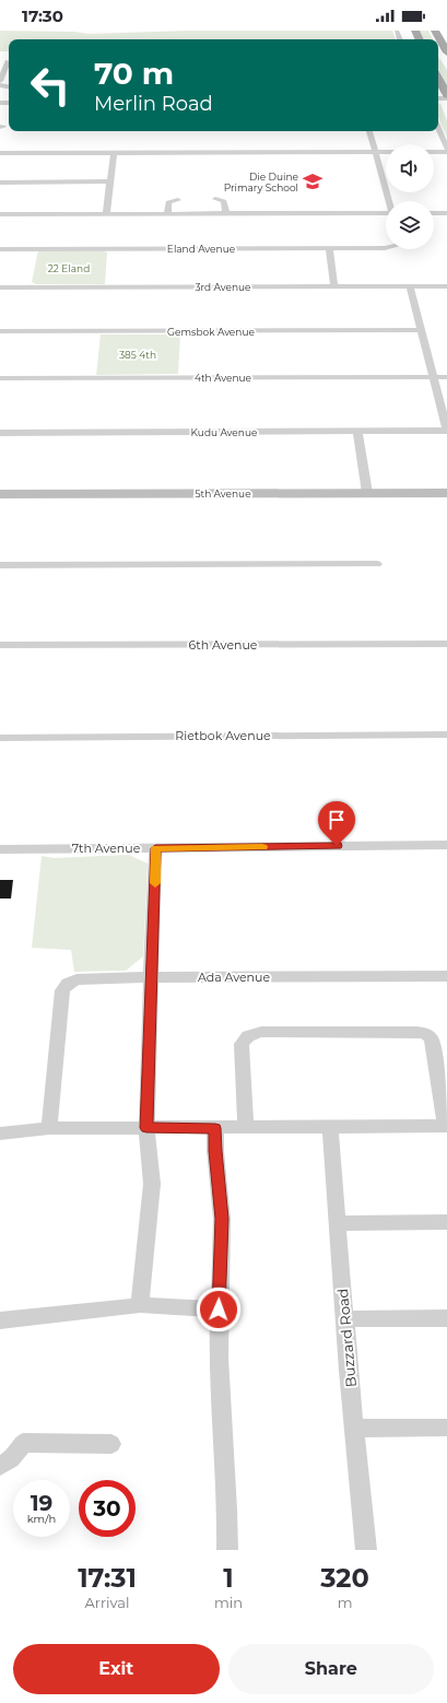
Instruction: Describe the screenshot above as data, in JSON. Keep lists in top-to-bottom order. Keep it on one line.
{"streets":{"main road":["5th Avenue"],"street":["Eland Avenue","3rd Avenue","Gemsbok Avenue","4th Avenue","Kudu Avenue","6th Avenue","Rietbok Avenue","7th Avenue","Ada Avenue","Buzzard Road"]},"parks":["22 Eland","385 4th"],"places":{"school or university":["Die Duine Primary School"]},"page":{"status":"17:30","turn":["70 m","Merlin Road"],"speed":"19 km/h","limit":"30","eta":["17:31","Arrival","1","min","320","m"],"buttons":["Exit","Share"]}}
